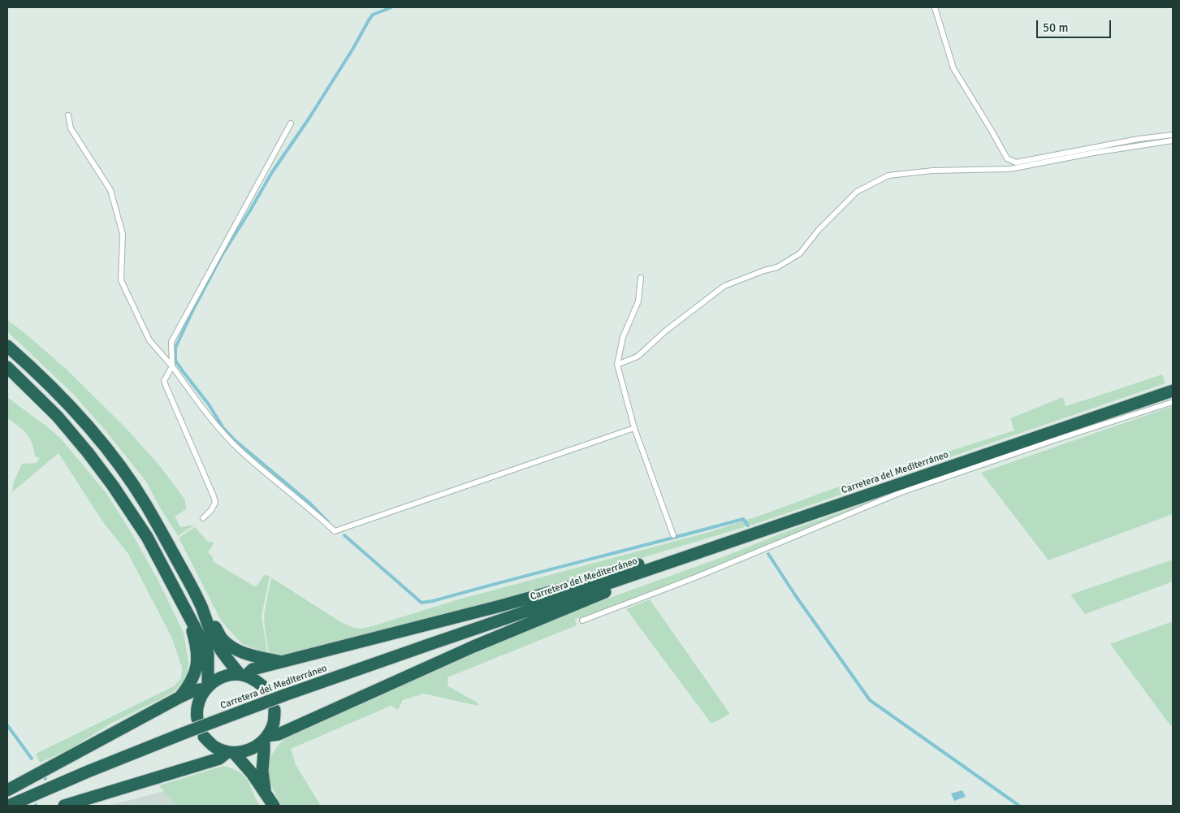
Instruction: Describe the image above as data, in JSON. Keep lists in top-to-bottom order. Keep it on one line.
{"streets":{"highway":["Carretera del Mediterráneo"]},"scale_bar":"50 m"}
